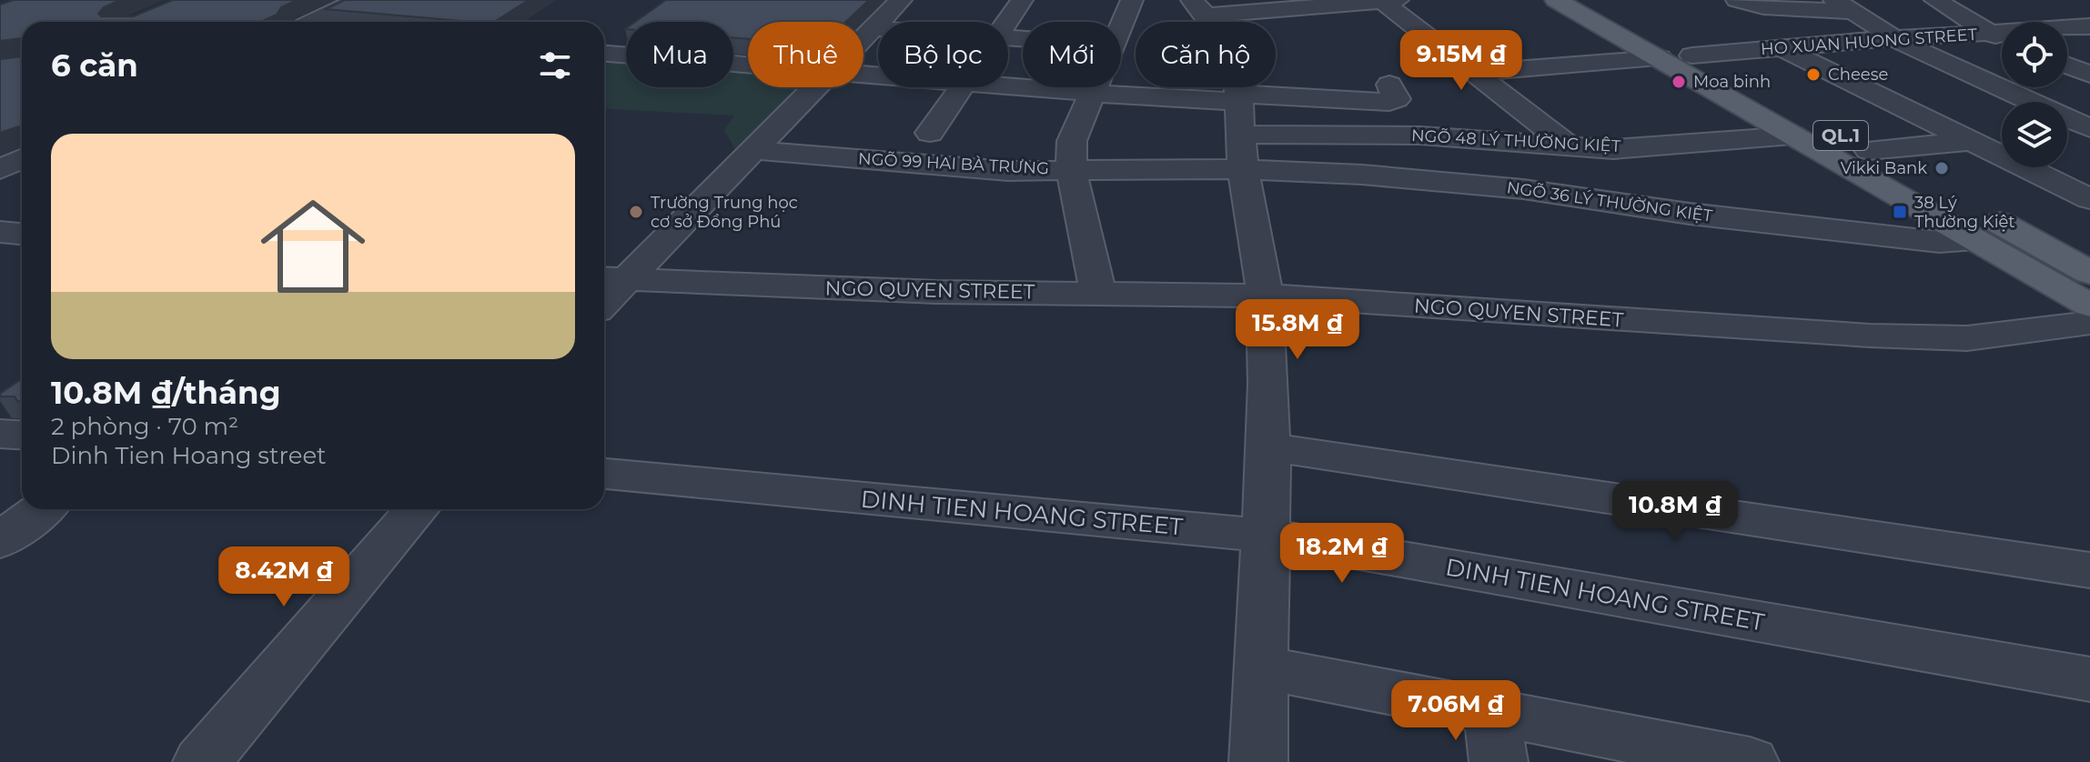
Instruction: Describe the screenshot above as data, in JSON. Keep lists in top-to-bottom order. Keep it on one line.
{"streets":{"main road":["QL.1"],"street":["HO XUAN HUONG STREET","NGÕ 48 LÝ THƯỜNG KIỆT","NGÕ 99 HAI BÀ TRƯNG","NGÕ 36 LÝ THƯỜNG KIỆT","NGO QUYEN STREET","DINH TIEN HOANG STREET"]},"crossings":[["HO XUAN HUONG STREET","QL.1"],["QL.1","NGÕ 48 LÝ THƯỜNG KIỆT"],["QL.1","NGÕ 36 LÝ THƯỜNG KIỆT"],["NGÕ 48 LÝ THƯỜNG KIỆT","NGÕ 99 HAI BÀ TRƯNG"],["NGÕ 48 LÝ THƯỜNG KIỆT","NGÕ 36 LÝ THƯỜNG KIỆT"],["NGÕ 99 HAI BÀ TRƯNG","NGÕ 36 LÝ THƯỜNG KIỆT"]],"places":{"other":["Cheese","Moa binh","Vikki Bank","Trường Trung học cơ sở Đồng Phú"],"transit":["38 Lý Thường Kiệt"]},"page":{"chip":["Mua","Thuê","Bộ lọc","Mới","Căn hộ"],"heading":"6 căn","price":["9.15M ₫","15.8M ₫","10.8M ₫","18.2M ₫","8.42M ₫","7.06M ₫"],"list":[{"name":"10.8M ₫/tháng","note":"2 phòng · 70 m² · Dinh Tien Hoang street"}]}}
